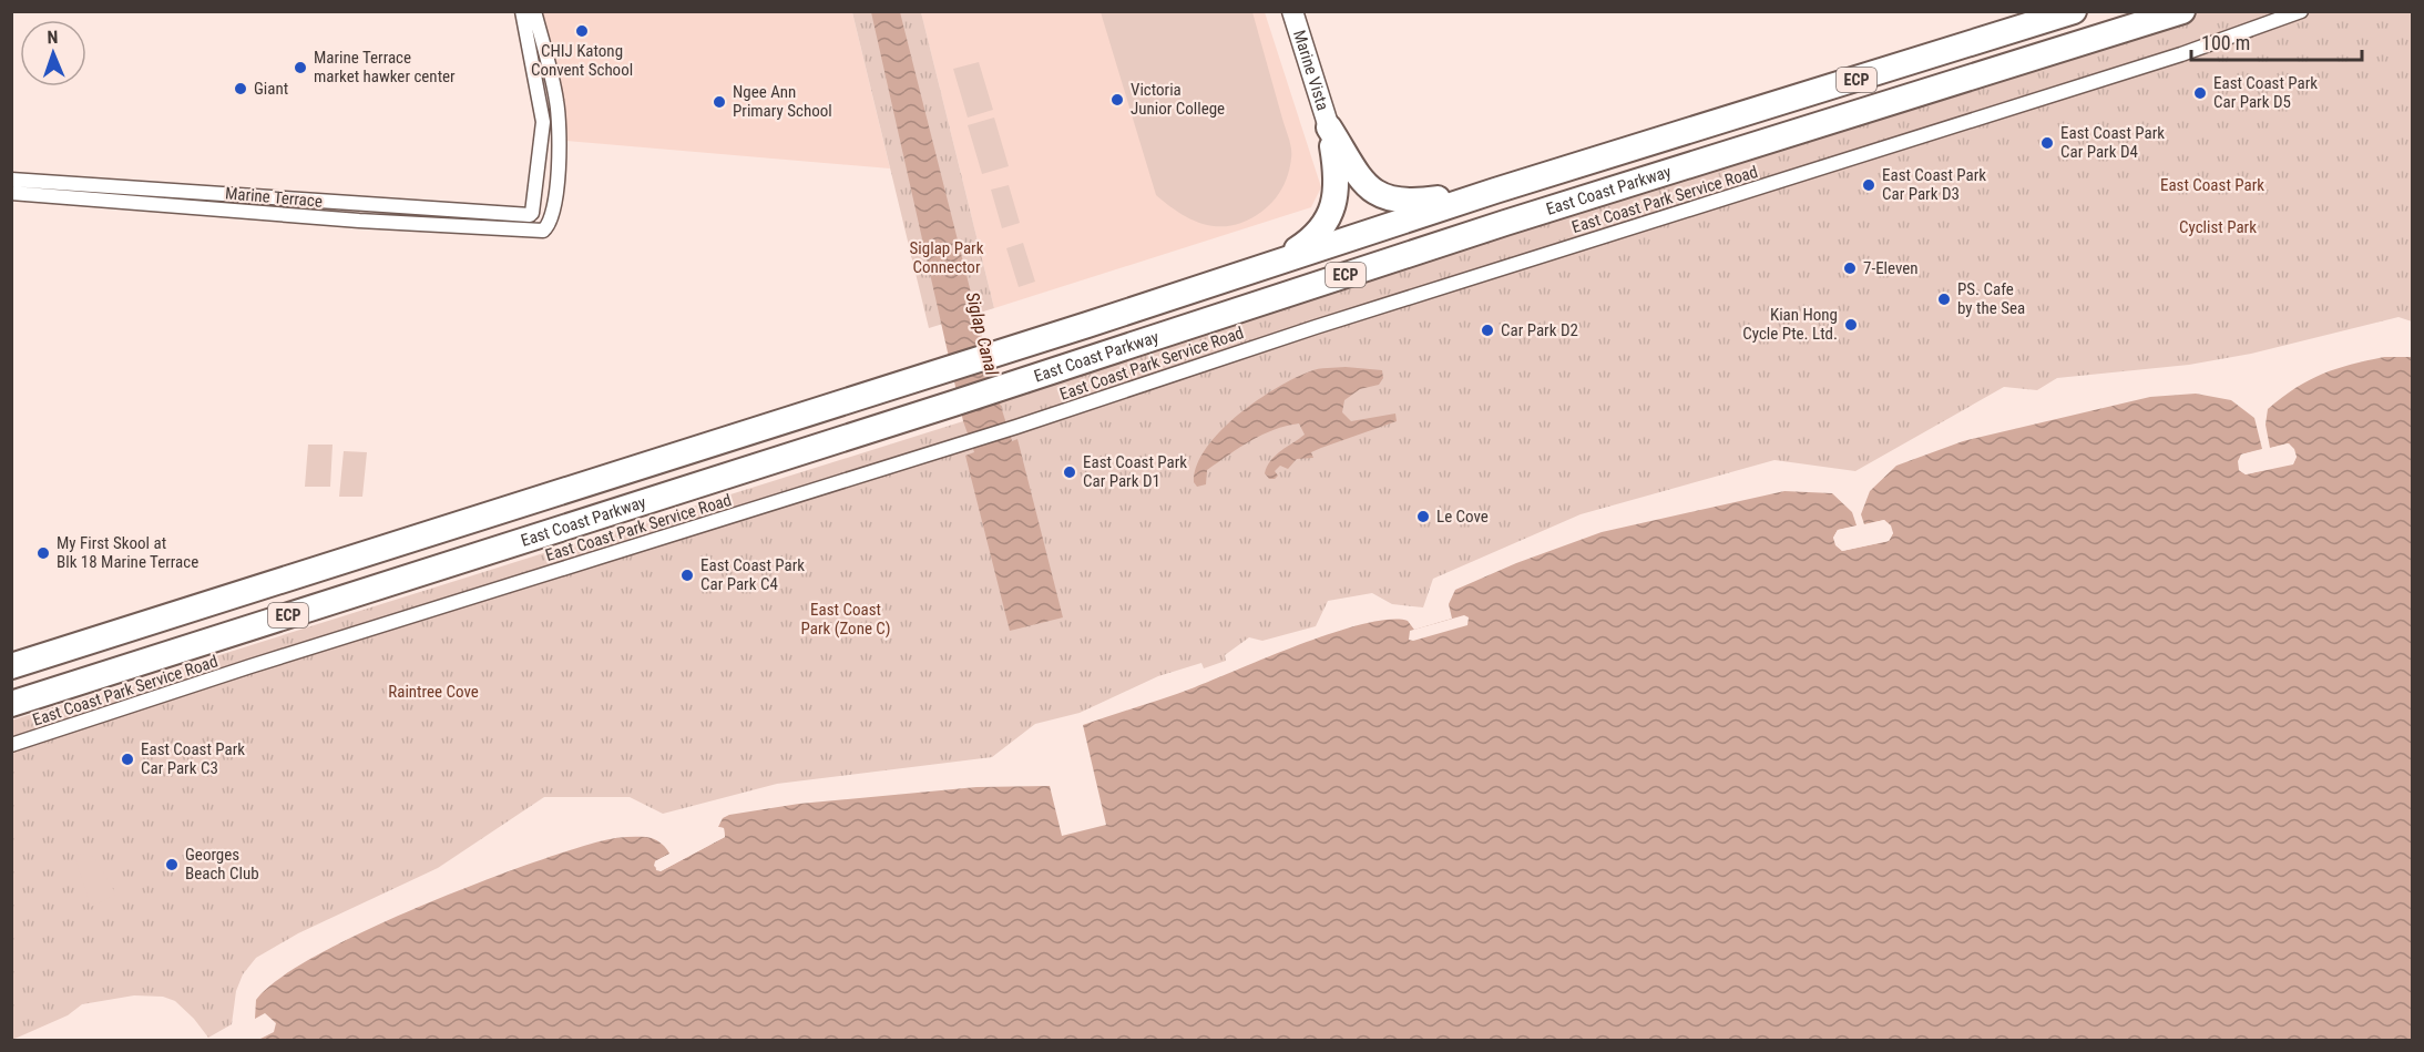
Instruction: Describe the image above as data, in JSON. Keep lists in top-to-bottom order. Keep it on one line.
{"streets":{"highway":["ECP","East Coast Parkway"],"street":["Marine Vista","Marine Terrace","East Coast Park Service Road"]},"water":["Siglap Canal"],"parks":["East Coast Park","Cyclist Park","Siglap Park Connector","East Coast Park (Zone C)","Raintree Cove"],"places":["CHIJ Katong Convent School","Marine Terrace market hawker center","Giant","East Coast Park Car Park D5","Victoria Junior College","Ngee Ann Primary School","East Coast Park Car Park D4","East Coast Park Car Park D3","7-Eleven","PS. Cafe by the Sea","Kian Hong Cycle Pte. Ltd.","Car Park D2","East Coast Park Car Park D1","Le Cove","My First Skool at Blk 18 Marine Terrace","East Coast Park Car Park C4","East Coast Park Car Park C3","Georges Beach Club"],"scale_bar":"100 m","north":"top"}
